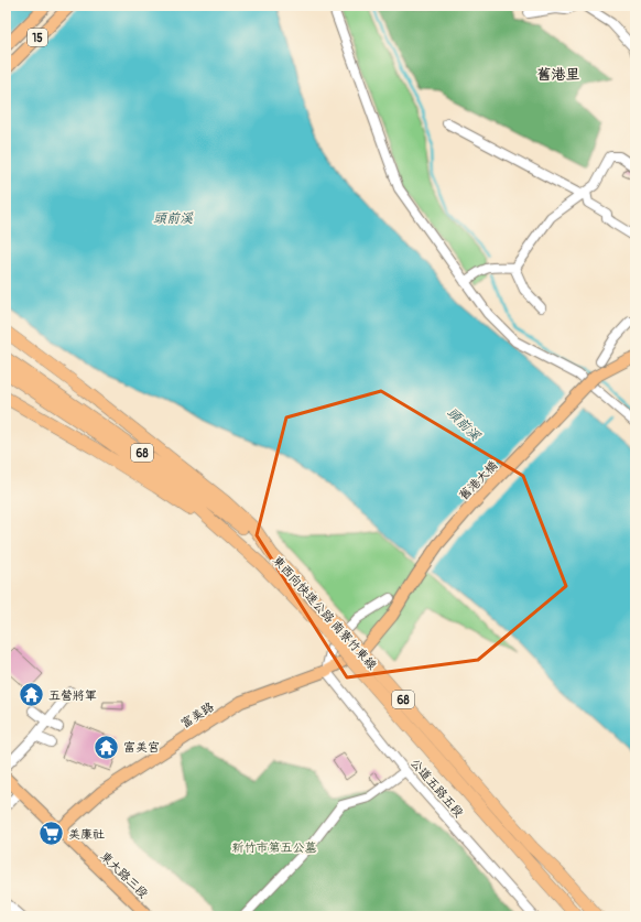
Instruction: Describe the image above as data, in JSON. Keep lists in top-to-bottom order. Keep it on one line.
{"streets":{"highway":["68","東西向快速公路 南寮竹東線"],"main road":["15","舊港大橋","富美路","東大路三段"],"street":["公道五路五段"]},"crossings":[["舊港大橋","富美路"],["富美路","公道五路五段"],["富美路","東大路三段"]],"districts":["舊港里"],"water":["頭前溪"],"parks":["新竹市第五公墓"],"places":{"temple":["五營將軍","富美宮"],"supermarket":["美廉社"]}}
